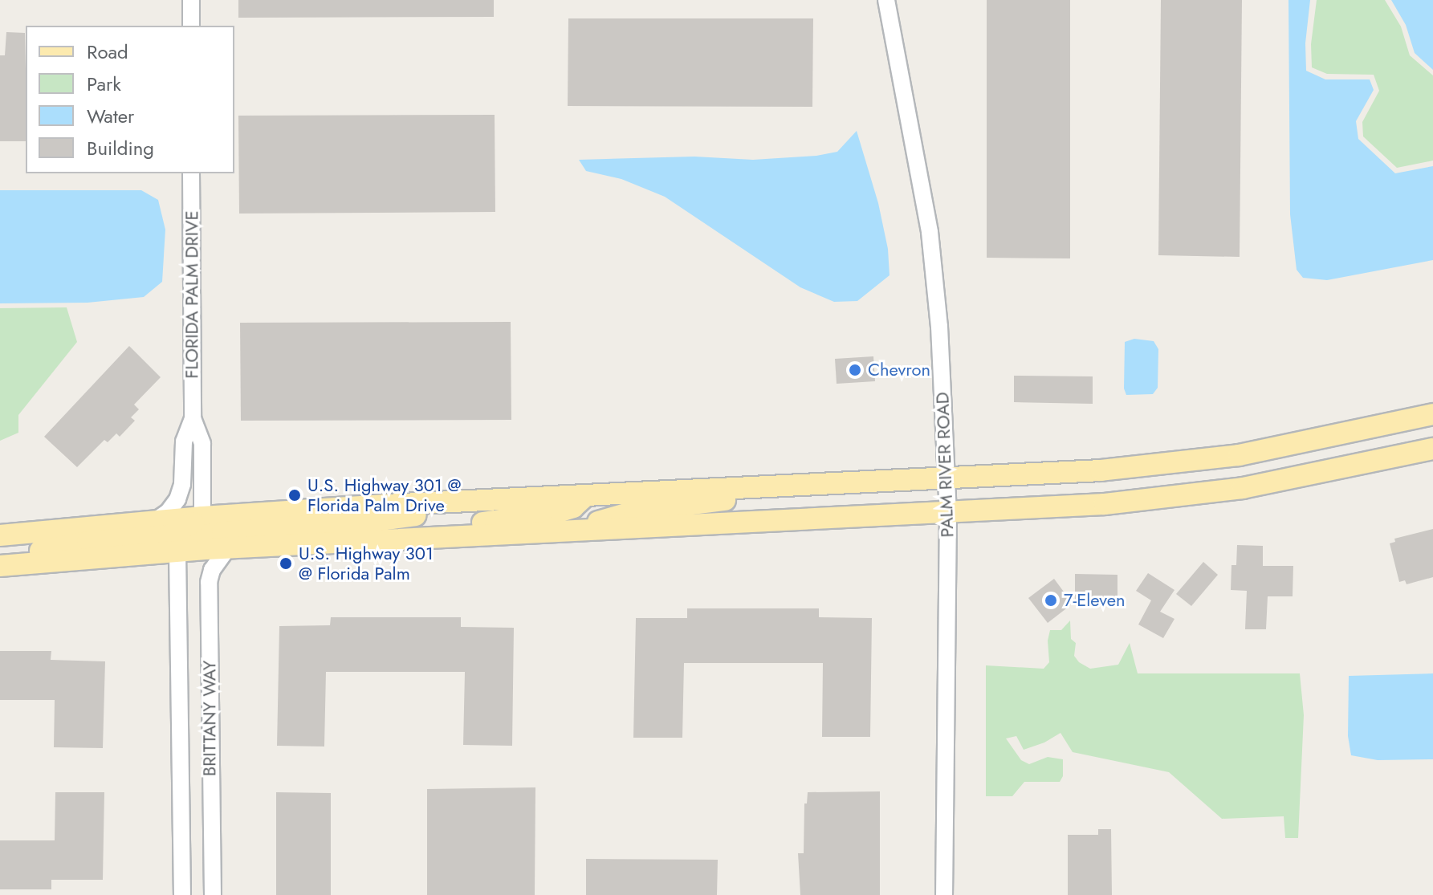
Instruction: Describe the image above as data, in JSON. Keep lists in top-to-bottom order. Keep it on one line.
{"streets":{"street":["FLORIDA PALM DRIVE","PALM RIVER ROAD","BRITTANY WAY"]},"places":["Chevron","U.S. Highway 301 @ Florida Palm Drive","U.S. Highway 301 @ Florida Palm","7-Eleven"],"legend":["Road","Park","Water","Building"]}
